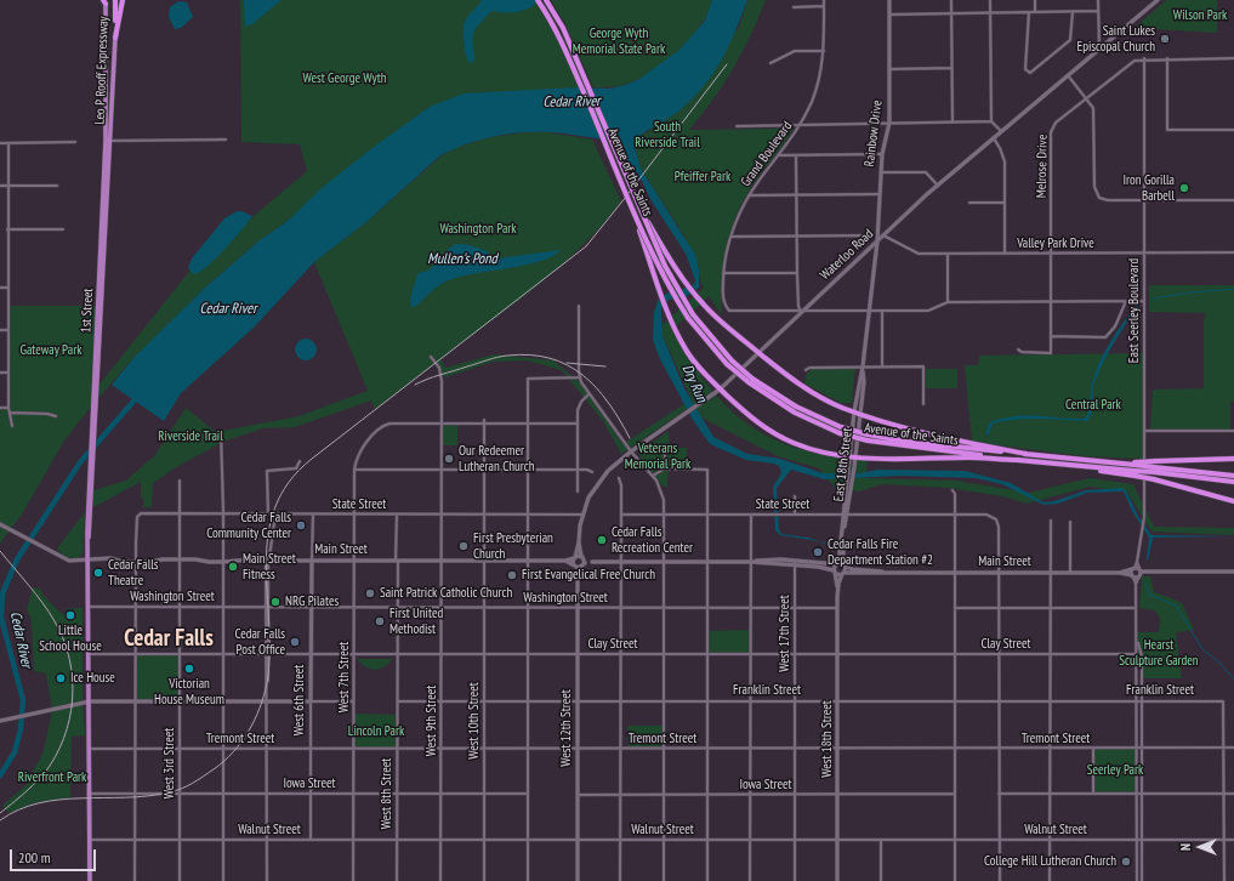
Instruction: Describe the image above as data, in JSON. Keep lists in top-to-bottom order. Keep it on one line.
{"streets":{"highway":["Leo P Rooff Expressway","Avenue of the Saints"],"main road":["Rainbow Drive","Waterloo Road","1st Street","East 18th Street","Main Street","West 6th Street","West 12th Street","West 18th Street"],"street":["Grand Boulevard","Melrose Drive","Valley Park Drive","East Seerley Boulevard","State Street","Washington Street","West 17th Street","Clay Street","West 7th Street","Franklin Street","West 9th Street","West 10th Street","Tremont Street","West 3rd Street","Iowa Street","West 8th Street","Walnut Street"]},"crossings":[["Leo P Rooff Expressway","1st Street"],["Rainbow Drive","Waterloo Road"],["Rainbow Drive","East 18th Street"],["Grand Boulevard","Waterloo Road"],["Melrose Drive","Valley Park Drive"],["Melrose Drive","East Seerley Boulevard"],["Valley Park Drive","Waterloo Road"],["Valley Park Drive","East Seerley Boulevard"],["Waterloo Road","East 18th Street"],["Waterloo Road","State Street"],["Waterloo Road","Main Street"],["Waterloo Road","West 12th Street"],["1st Street","Main Street"],["1st Street","Washington Street"],["1st Street","Clay Street"],["1st Street","Tremont Street"],["1st Street","Iowa Street"],["1st Street","Walnut Street"],["East Seerley Boulevard","Main Street"],["East 18th Street","State Street"],["East 18th Street","Main Street"],["East 18th Street","West 18th Street"],["State Street","Main Street"],["State Street","West 7th Street"],["State Street","West 9th Street"],["State Street","West 10th Street"],["State Street","West 3rd Street"],["State Street","West 8th Street"],["Main Street","West 17th Street"],["Main Street","West 7th Street"],["Main Street","West 6th Street"],["Main Street","West 9th Street"],["Main Street","West 10th Street"],["Main Street","West 12th Street"],["Main Street","West 18th Street"],["Main Street","West 3rd Street"],["Main Street","West 8th Street"],["Washington Street","West 17th Street"],["Washington Street","West 7th Street"],["Washington Street","West 6th Street"],["Washington Street","West 9th Street"],["Washington Street","West 10th Street"],["Washington Street","West 12th Street"],["Washington Street","West 18th Street"],["Washington Street","West 3rd Street"],["Washington Street","West 8th Street"],["West 17th Street","Clay Street"],["West 17th Street","Franklin Street"],["West 17th Street","Tremont Street"],["West 17th Street","Iowa Street"],["West 17th Street","Walnut Street"],["Clay Street","West 7th Street"],["Clay Street","West 6th Street"],["Clay Street","West 9th Street"],["Clay Street","West 10th Street"],["Clay Street","West 12th Street"],["Clay Street","West 18th Street"],["Clay Street","West 3rd Street"],["Clay Street","West 8th Street"],["West 7th Street","Tremont Street"],["West 7th Street","Iowa Street"],["West 7th Street","Walnut Street"],["Franklin Street","West 9th Street"],["Franklin Street","West 10th Street"],["Franklin Street","West 12th Street"],["Franklin Street","Tremont Street"],["Franklin Street","West 18th Street"],["Franklin Street","West 8th Street"],["West 6th Street","Tremont Street"],["West 6th Street","Iowa Street"],["West 6th Street","Walnut Street"],["West 9th Street","Tremont Street"],["West 9th Street","Iowa Street"],["West 9th Street","Walnut Street"],["West 10th Street","Tremont Street"],["West 10th Street","Iowa Street"],["West 10th Street","Walnut Street"],["West 12th Street","Tremont Street"],["West 12th Street","Iowa Street"],["West 12th Street","Walnut Street"],["Tremont Street","West 18th Street"],["Tremont Street","West 3rd Street"],["Tremont Street","West 8th Street"],["West 18th Street","Iowa Street"],["West 18th Street","Walnut Street"],["West 3rd Street","Iowa Street"],["West 3rd Street","Walnut Street"],["Iowa Street","West 8th Street"],["West 8th Street","Walnut Street"]],"districts":["Cedar Falls"],"water":["Cedar River","Mullen's Pond","Dry Run"],"parks":["Wilson Park","George Wyth Memorial State Park","West George Wyth","South Riverside Trail","Pfeiffer Park","Washington Park","Gateway Park","Central Park","Riverside Trail","Veterans Memorial Park","Hearst Sculpture Garden","Lincoln Park","Seerley Park","Riverfront Park"],"places":["Saint Lukes Episcopal Church","Iron Gorilla Barbell","Our Redeemer Lutheran Church","Cedar Falls Community Center","Cedar Falls Recreation Center","First Presbyterian Church","Cedar Falls Fire Department Station #2","Main Street Fitness","Cedar Falls Theatre","First Evangelical Free Church","Saint Patrick Catholic Church","NRG Pilates","Little School House","First United Methodist","Cedar Falls Post Office","Victorian House Museum","Ice House","College Hill Lutheran Church"],"scale_bar":"200 m","north":"left"}
